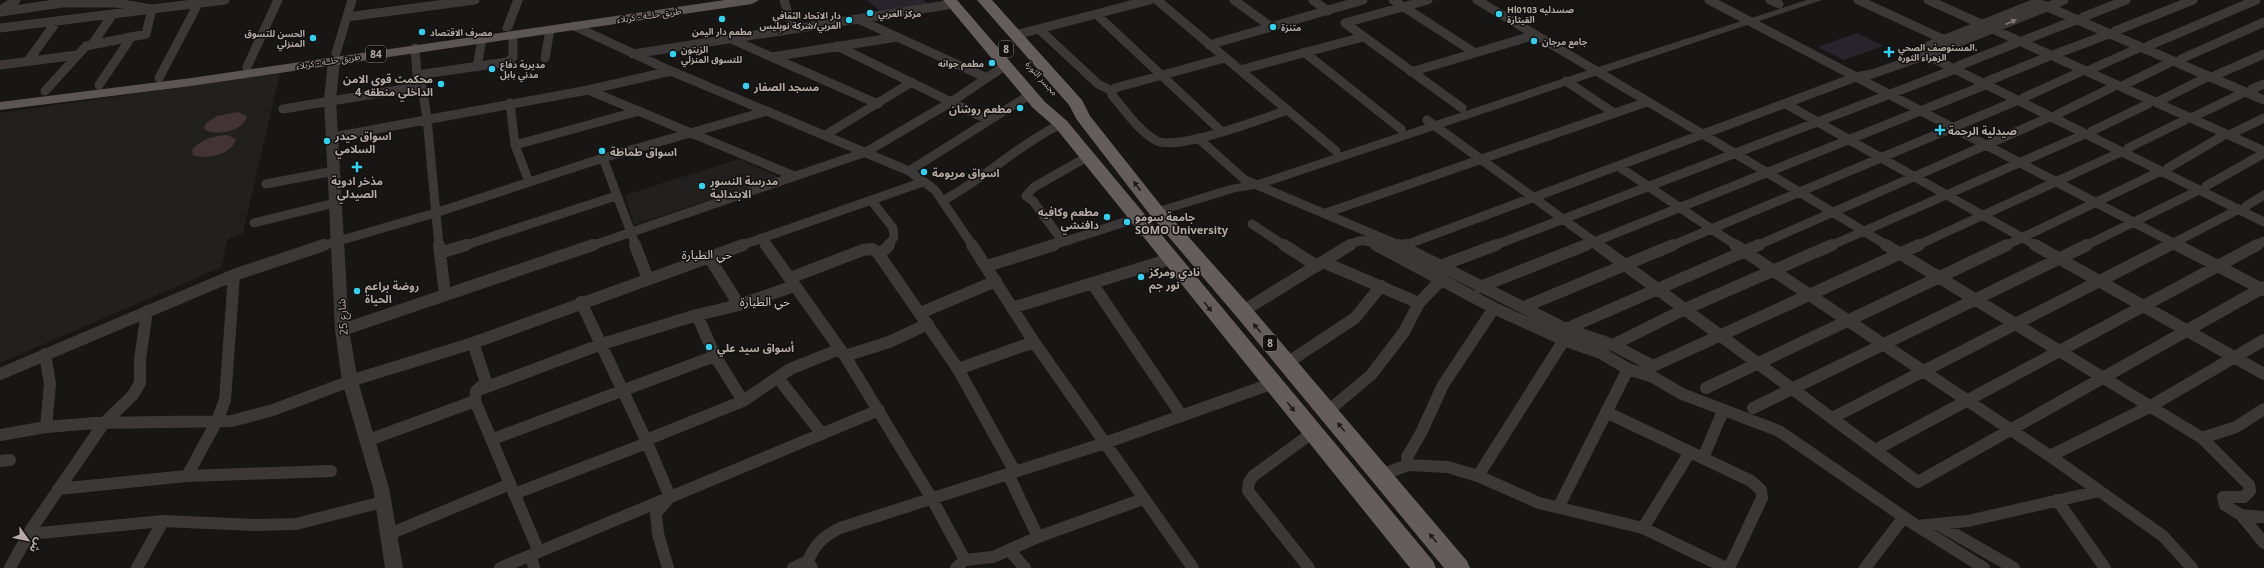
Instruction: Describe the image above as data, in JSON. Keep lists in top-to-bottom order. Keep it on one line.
{"streets":{"highway":["8","مجسر الثورة"],"main road":["طريق حلــة - كربلاء","84"],"street":["شارع 25"]},"crossings":[["طريق حلــة - كربلاء","شارع 25"],["8","مجسر الثورة"]],"districts":["حي الطيارة","حي الطيارة"],"places":{"other":["مركز العربي","Hl0103 صسدليه القيثارة","مطعم دار اليمن","دار الاتحاد الثقافي العربي/شركة نوبِليس","متنزة","مصرف الاقتصاد","الحسن للتسوق المنزلي","جامع مرجان","الزيتون للتسوق المنزلي","مطعم جوانه","مديرية دفاع مدني بابل","محكمث قوى الامن الداخلي منطقه 4","مسجد الصفار","مطعم روشان","اسواق حيدر السلامي","اسواق طماطة","اسواق مريومة","مدرسة النسور الابتدائية","مطعم وكافيه دافنشي","جامعة سومو SOMO University","نادي ومركز نور جم","روضة براعم الحياة","أسواق سيد علي"],"health":["المستوصف الصحي، الزهراء الثوره","صيدلية الرحمة","مذخر ادوية الصيدلي"]},"north":"bottom right"}
